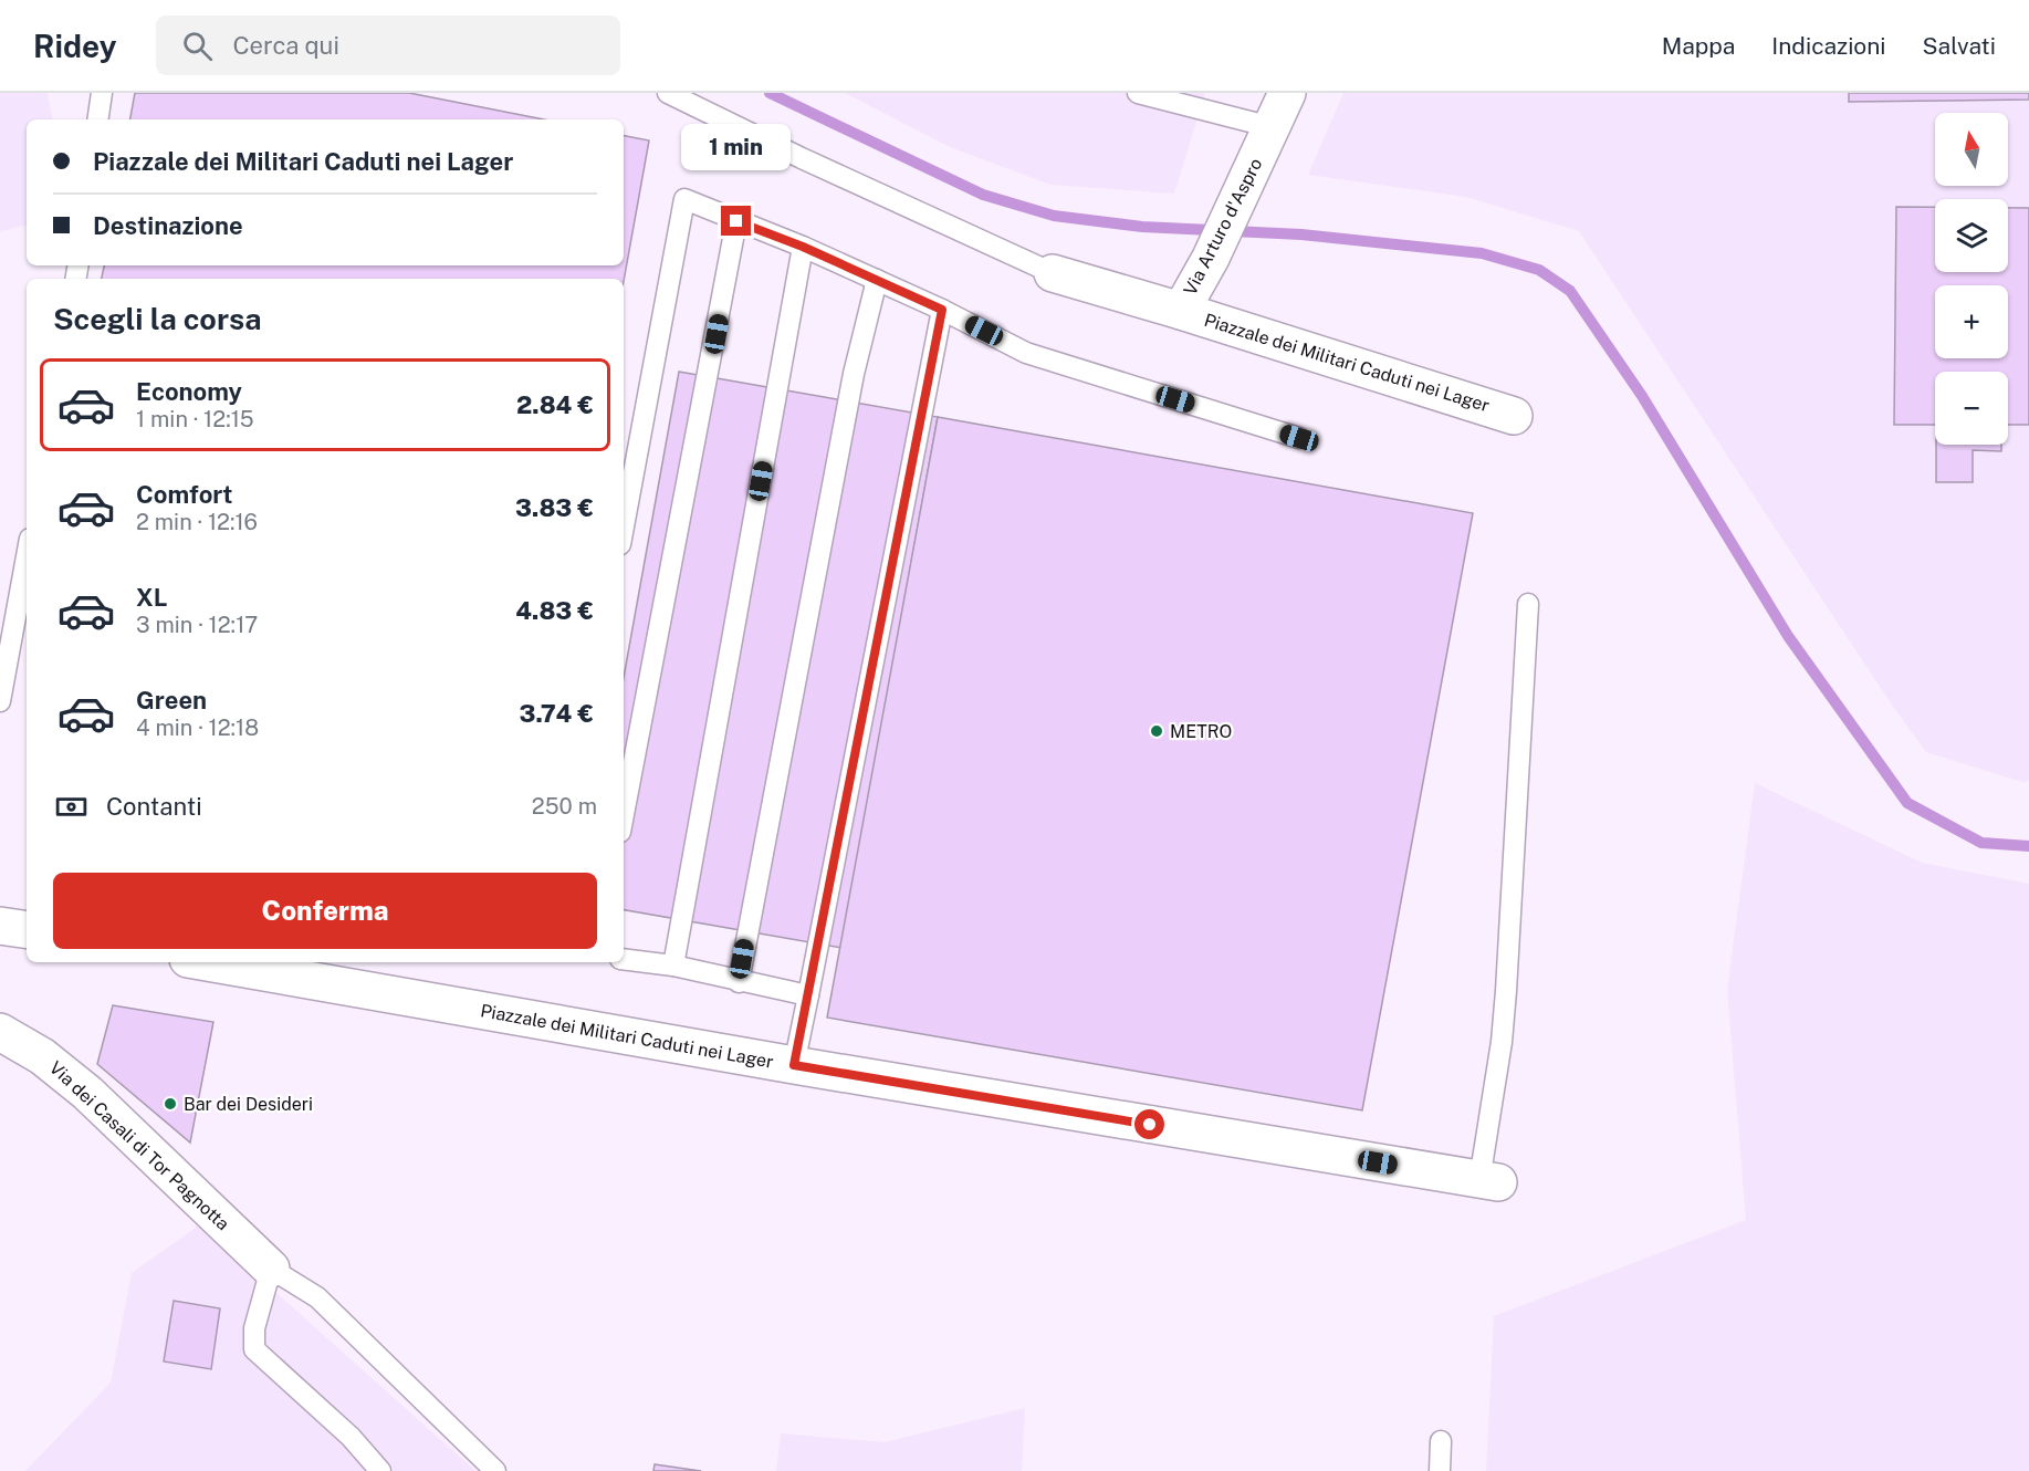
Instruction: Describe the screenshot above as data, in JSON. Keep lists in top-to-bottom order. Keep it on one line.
{"streets":{"street":["Via Arturo d'Aspro","Piazzale dei Militari Caduti nei Lager","Via dei Casali di Tor Pagnotta"]},"crossings":[["Via Arturo d'Aspro","Piazzale dei Militari Caduti nei Lager"]],"places":["METRO","Bar dei Desideri"],"north":"top","page":{"header":"Ridey","search":"Cerca qui","nav":["Mappa","Indicazioni","Salvati"],"map_buttons":["+","−"],"banner":["Piazzale dei Militari Caduti nei Lager","Destinazione"],"bubble":"1 min","heading":"Scegli la corsa","list":[{"name":"Economy","note":"1 min · 12:15","value":"2.84 €"},{"name":"Comfort","note":"2 min · 12:16","value":"3.83 €"},{"name":"XL","note":"3 min · 12:17","value":"4.83 €"},{"name":"Green","note":"4 min · 12:18","value":"3.74 €"}],"pay":["Contanti","250 m"],"buttons":"Conferma"}}
